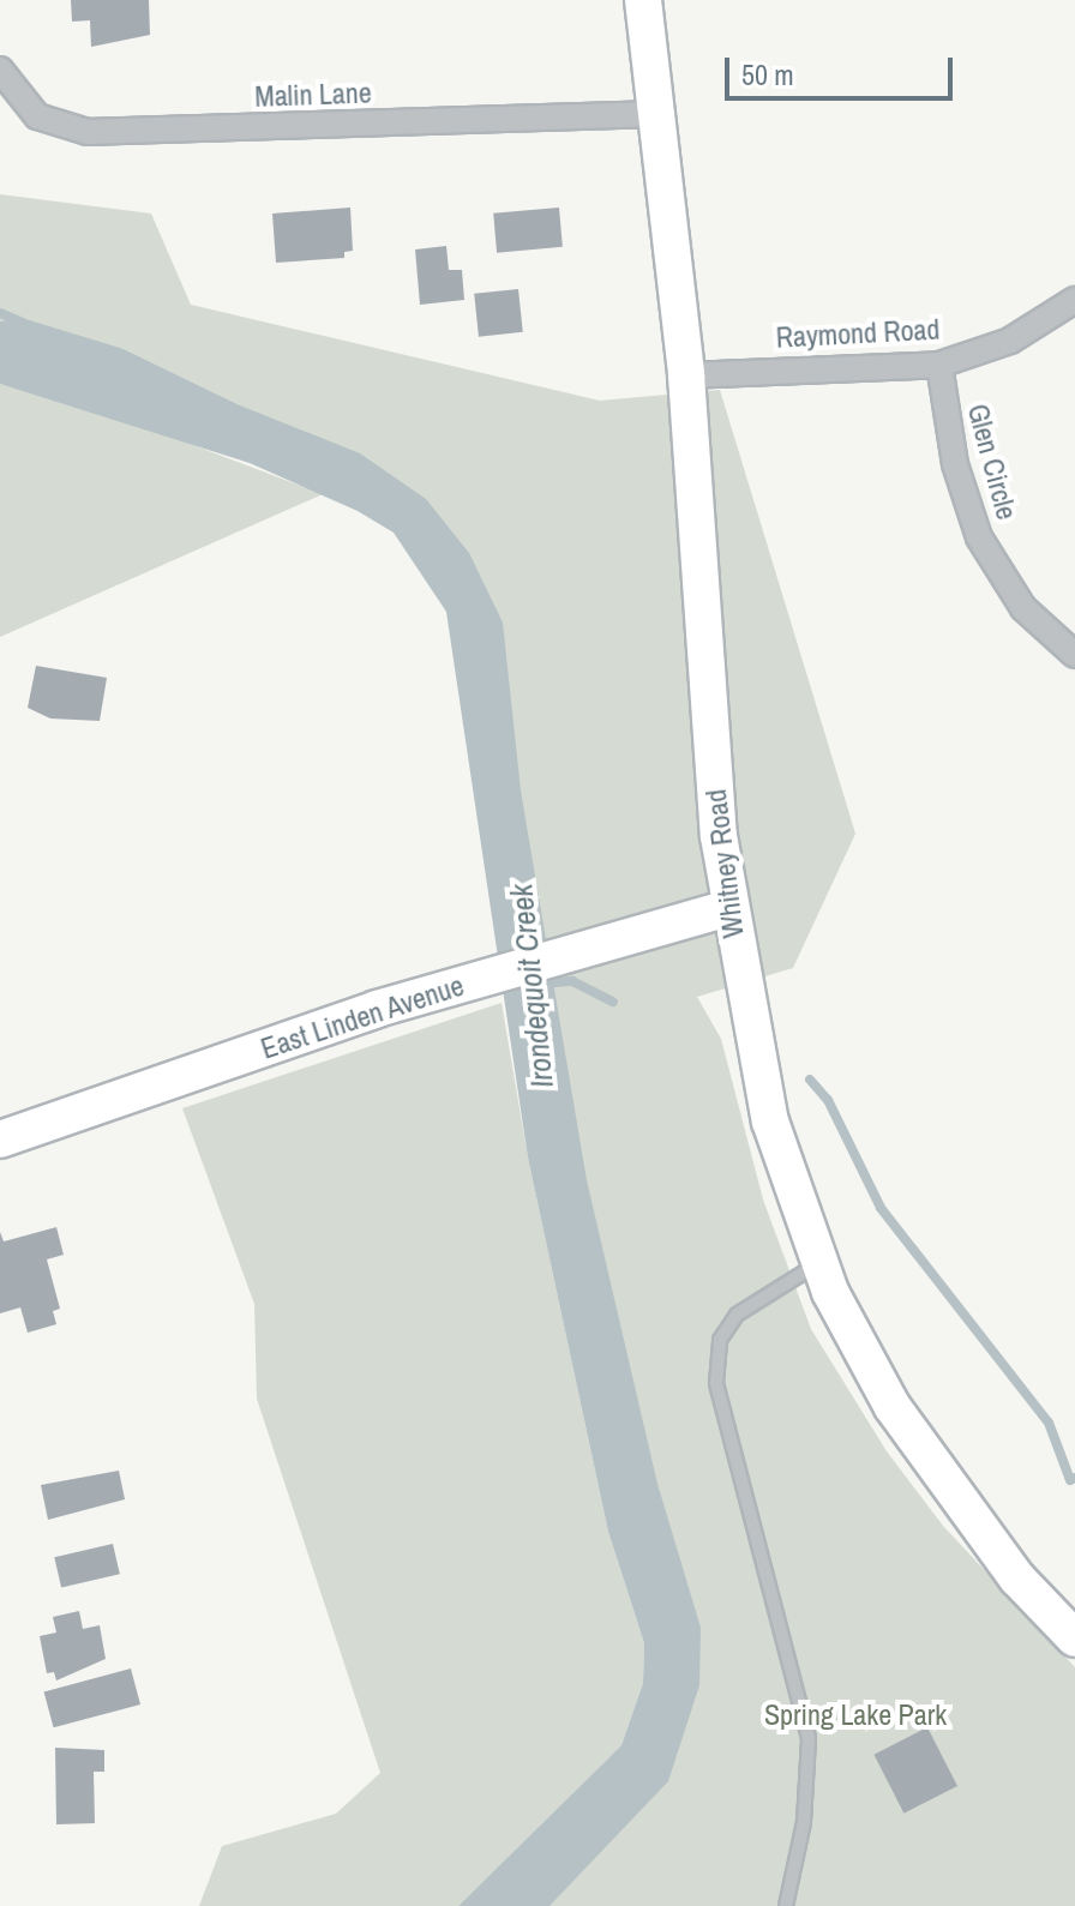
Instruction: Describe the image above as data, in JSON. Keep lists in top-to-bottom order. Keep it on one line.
{"streets":{"main road":["Whitney Road","East Linden Avenue"],"street":["Malin Lane","Raymond Road","Glen Circle"]},"crossings":[["Malin Lane","Whitney Road"],["Raymond Road","Glen Circle"],["Raymond Road","Whitney Road"],["Whitney Road","East Linden Avenue"]],"water":["Irondequoit Creek"],"parks":["Spring Lake Park"],"scale_bar":"50 m"}
